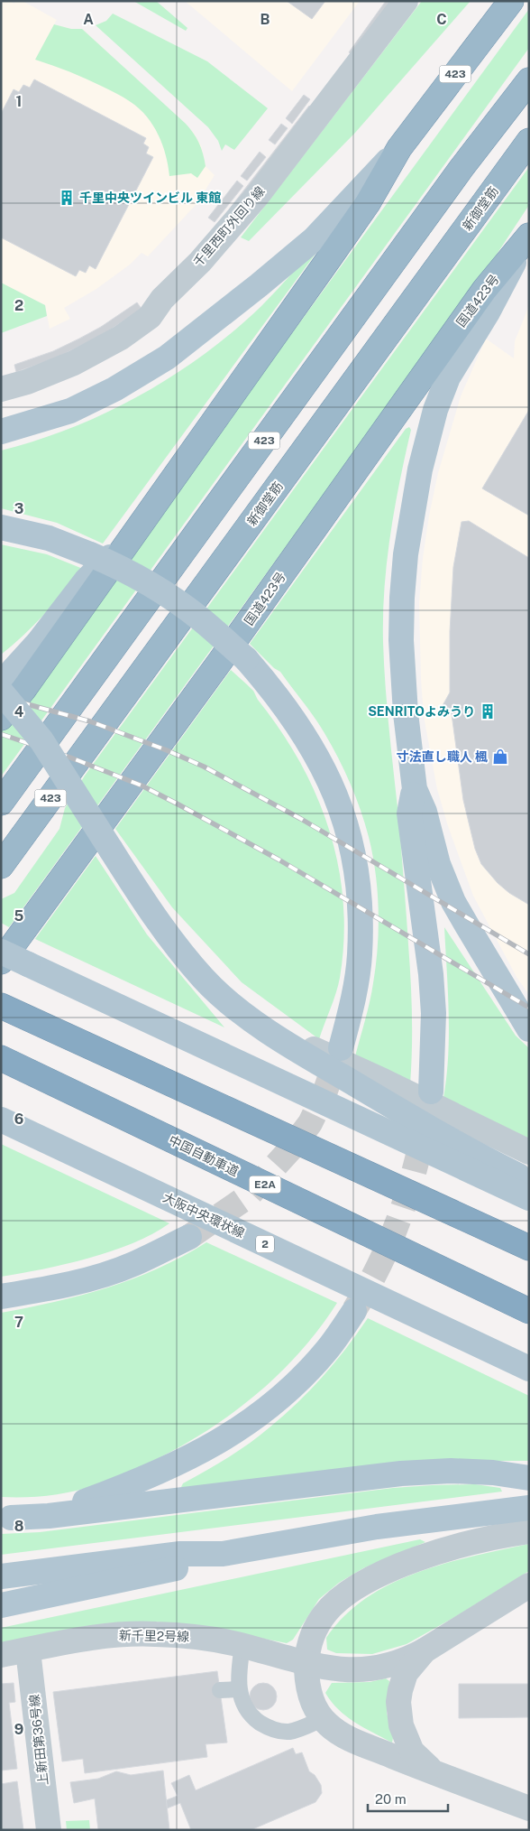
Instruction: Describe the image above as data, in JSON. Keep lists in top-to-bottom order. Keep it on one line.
{"streets":{"highway":["423","新御堂筋","国道423号","中国自動車道","E2A"],"main road":["大阪中央環状線","2"],"street":["千里西町外回り線","新千里2号線","上新田第36号線"]},"crossings":[["新千里2号線","上新田第36号線"]],"places":{"building":["千里中央ツインビル 東館","SENRITOよみうり"],"shop":["寸法直し職人 楓"]},"scale_bar":"20 m","grid":{"columns":["A","B","C"],"rows":["1","2","3","4","5","6","7","8","9"]}}
